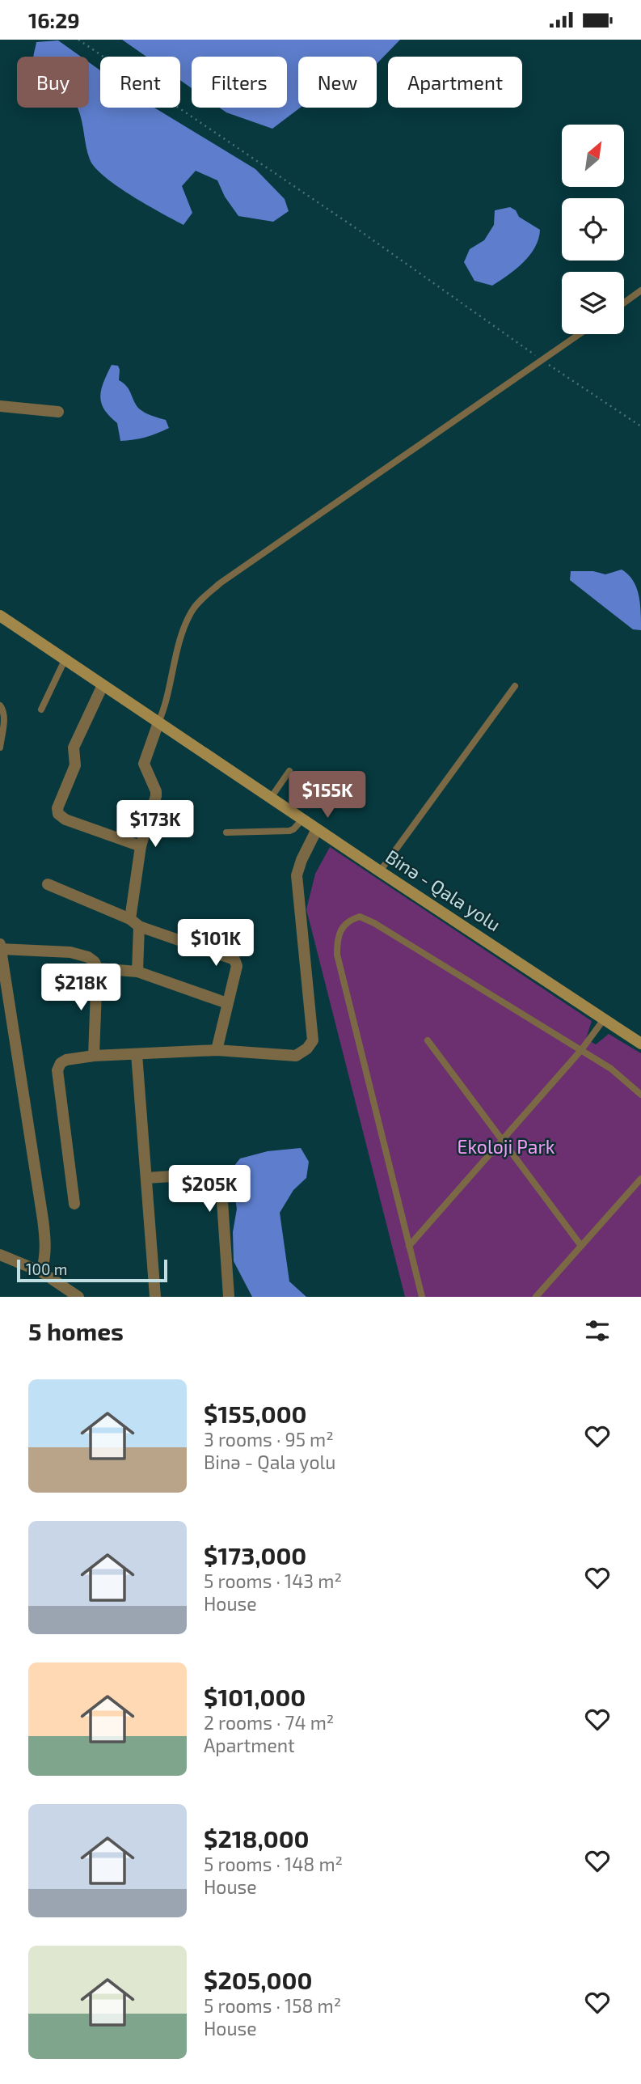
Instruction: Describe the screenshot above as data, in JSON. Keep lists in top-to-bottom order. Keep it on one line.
{"streets":{"main road":["Binə - Qala yolu"]},"parks":["Ekoloji Park"],"scale_bar":"100 m","north":"top right","page":{"status":"16:29","chip":["Buy","Rent","Filters","New","Apartment"],"price":["$155K","$173K","$101K","$218K","$205K"],"scale":"100 m","heading":"5 homes","list":[{"name":"$155,000","note":"3 rooms · 95 m² · Binə - Qala yolu"},{"name":"$173,000","note":"5 rooms · 143 m² · House"},{"name":"$101,000","note":"2 rooms · 74 m² · Apartment"},{"name":"$218,000","note":"5 rooms · 148 m² · House"},{"name":"$205,000","note":"5 rooms · 158 m² · House"}]}}
